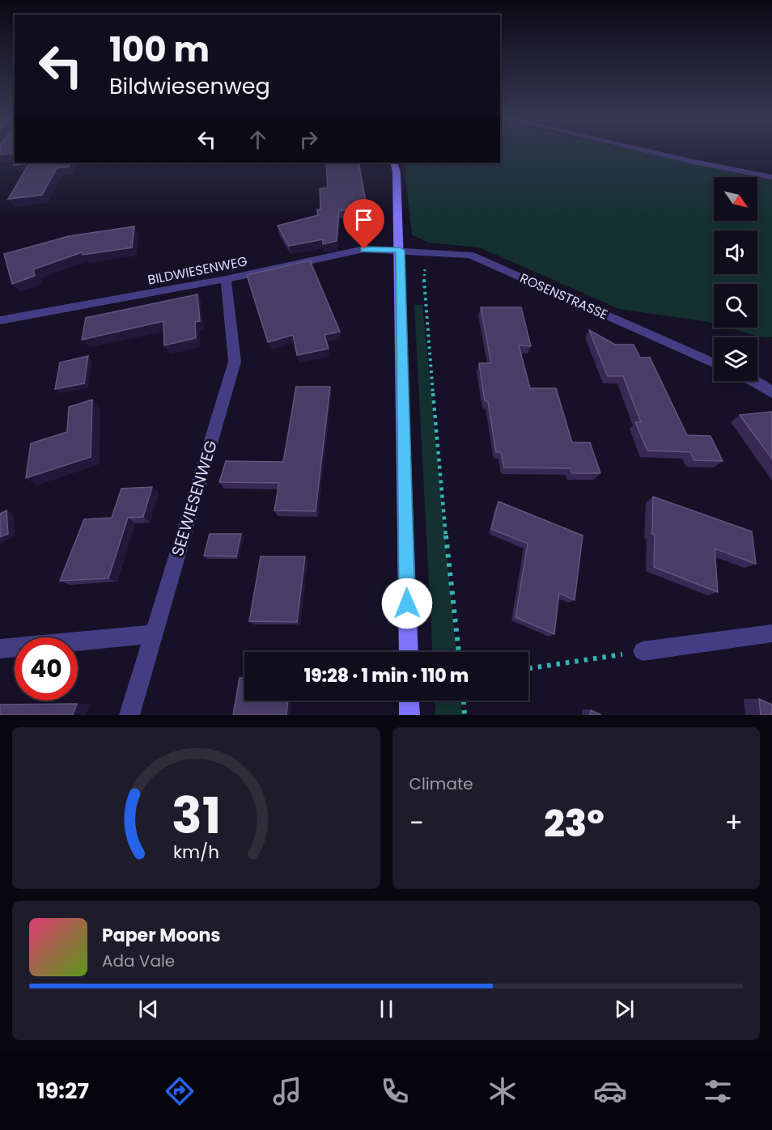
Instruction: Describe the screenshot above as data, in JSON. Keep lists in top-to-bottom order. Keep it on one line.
{"streets":{"street":["BILDWIESENWEG","ROSENSTRASSE","SEEWIESENWEG"]},"crossings":[["BILDWIESENWEG","ROSENSTRASSE"],["BILDWIESENWEG","SEEWIESENWEG"]],"north":"bottom right","page":{"turn":["100 m","Bildwiesenweg"],"limit":"40","trip":"19:28 · 1 min · 110 m","tile":"Climate","heat":["−","23°","+"],"song":["Paper Moons","Ada Vale"],"tabs":"19:27","gauge":["31","km/h"]}}
